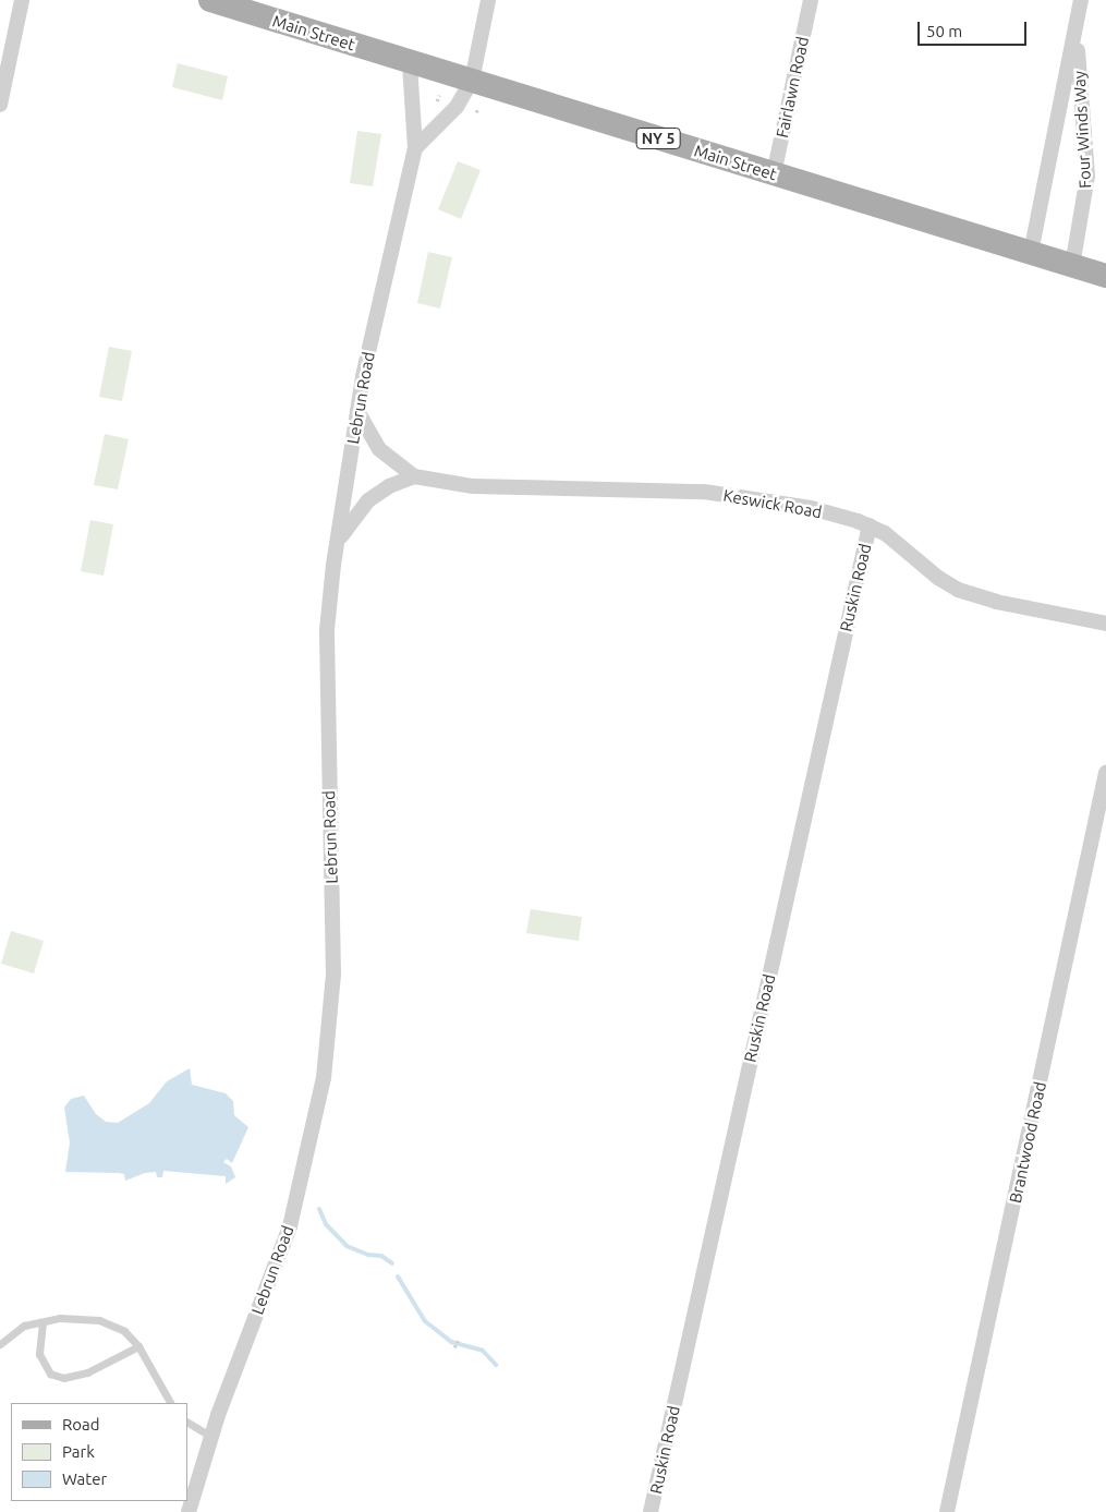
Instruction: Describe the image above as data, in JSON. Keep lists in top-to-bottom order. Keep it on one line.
{"streets":{"main road":["Main Street","NY 5"],"street":["Fairlawn Road","Four Winds Way","Lebrun Road","Keswick Road","Ruskin Road","Brantwood Road"]},"crossings":[["Main Street","Fairlawn Road"],["Main Street","Four Winds Way"],["Main Street","Lebrun Road"],["Lebrun Road","Keswick Road"],["Keswick Road","Ruskin Road"]],"legend":["Road","Park","Water"],"scale_bar":"50 m"}
